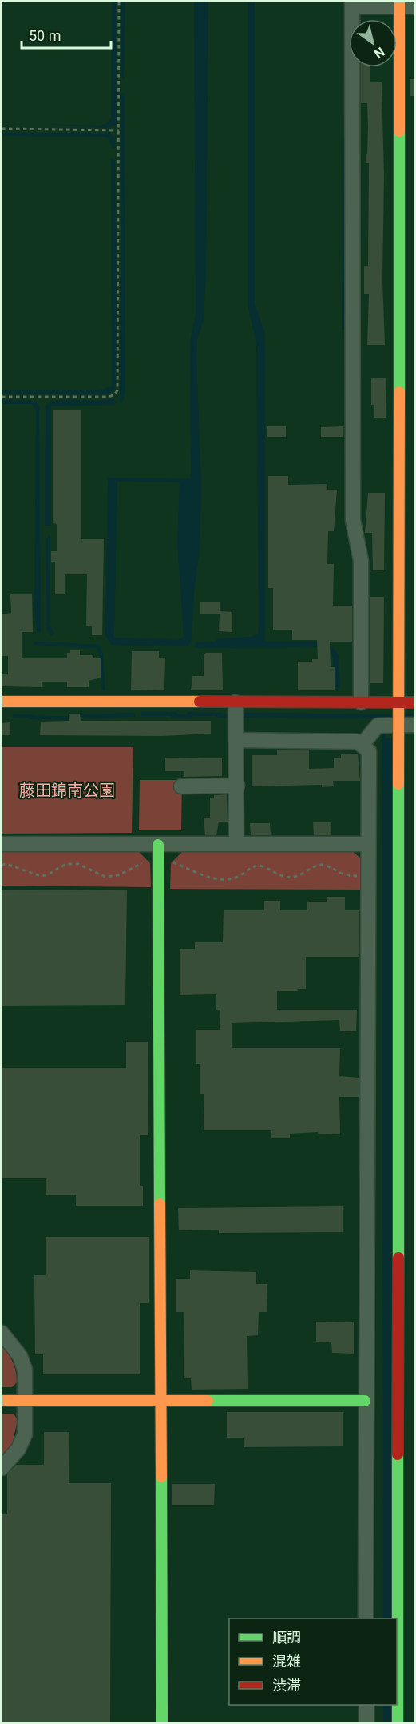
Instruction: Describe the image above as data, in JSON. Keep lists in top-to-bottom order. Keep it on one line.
{"parks":["藤田錦南公園"],"legend":["順調","混雑","渋滞"],"scale_bar":"50 m","north":"bottom right"}
